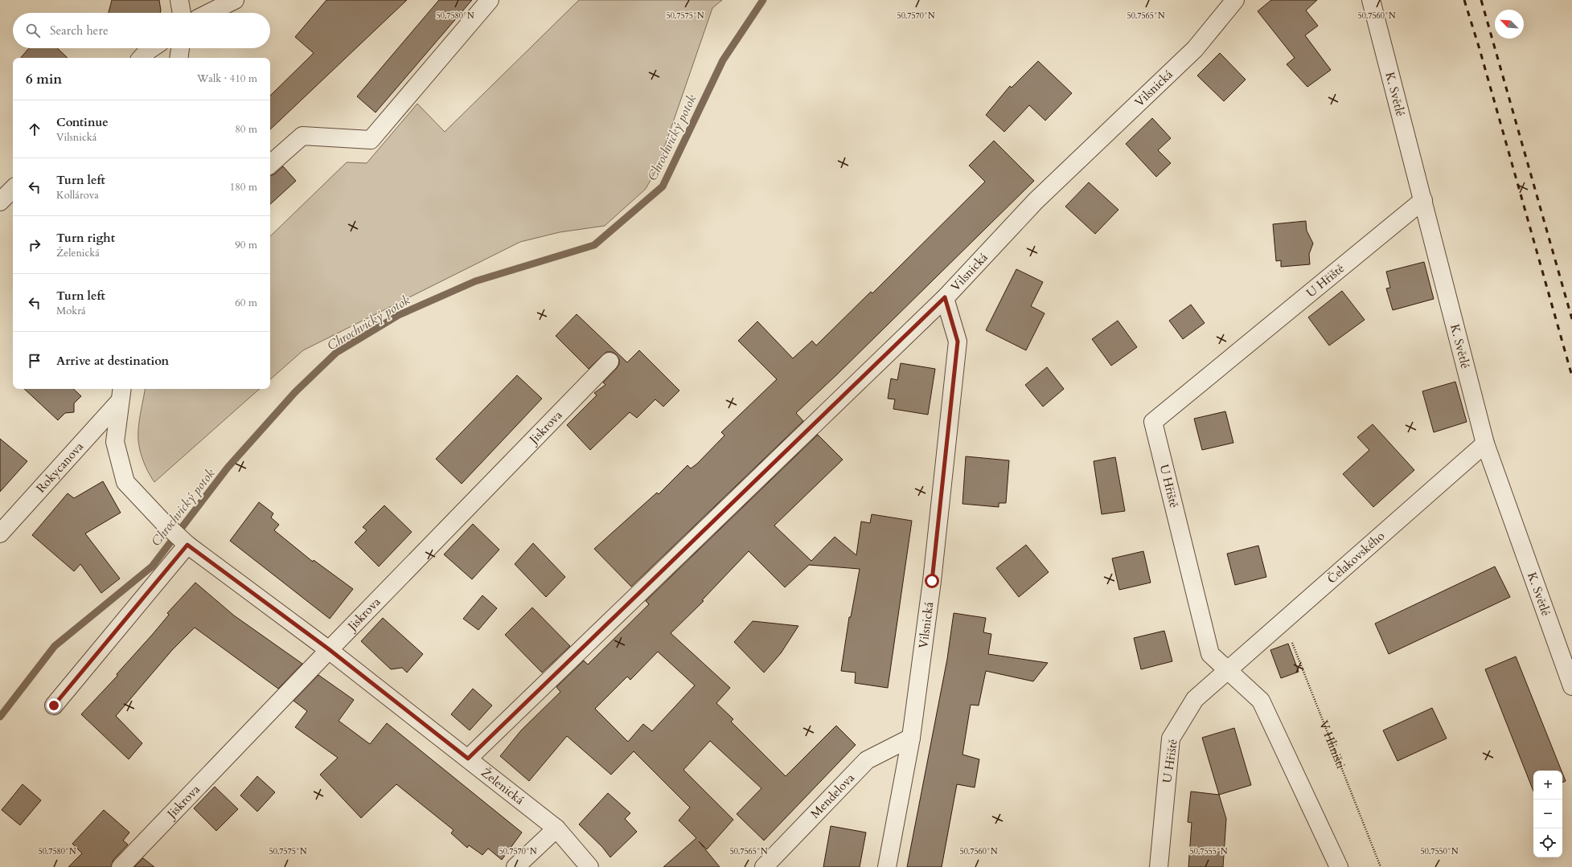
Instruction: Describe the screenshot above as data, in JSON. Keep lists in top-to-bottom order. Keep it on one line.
{"streets":{"street":["Vilsnická","K. Světlé","U Hřiště","Jiskrova","Rokycanova","Čelakovského","Želenická","Mendelova"],"path":["V Hliništi"]},"crossings":[["Vilsnická","Mendelova"],["K. Světlé","U Hřiště"],["K. Světlé","Čelakovského"],["U Hřiště","Čelakovského"],["Jiskrova","Želenická"],["Rokycanova","Želenická"],["Čelakovského","V Hliništi"]],"water":["Chrochvický potok"],"north":"top left","page":{"search":"Search here","heading":["6 min","Walk · 410 m"],"list":[["Continue","Vilsnická","80 m"],["Turn left","Kollárova","180 m"],["Turn right","Želenická","90 m"],["Turn left","Mokrá","60 m"],"Arrive at destination"],"map_buttons":["+","−"]},"coordinates":["50.7580°N","50.7575°N","50.7570°N","50.7565°N","50.7560°N","50.7555°N","50.7550°N"]}
